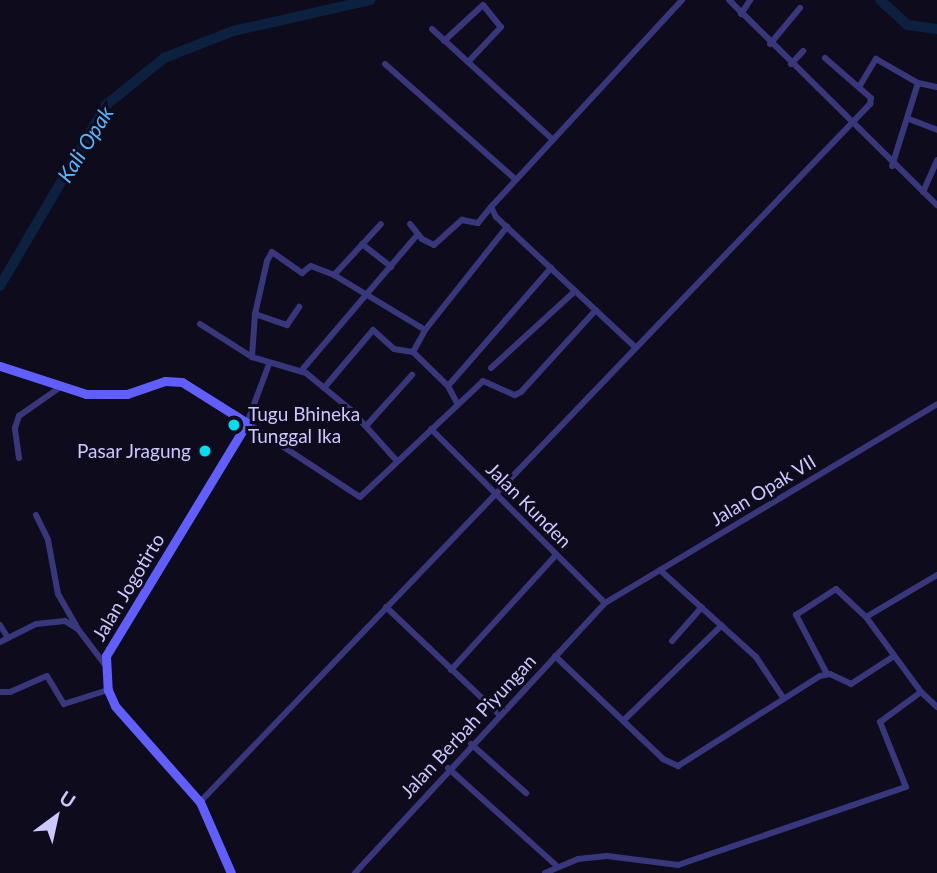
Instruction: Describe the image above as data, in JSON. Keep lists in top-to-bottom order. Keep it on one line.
{"streets":{"street":["Jalan Opak VII","Jalan Kunden","Jalan Jogotirto","Jalan Berbah Piyungan"]},"crossings":[["Jalan Opak VII","Jalan Kunden"],["Jalan Opak VII","Jalan Berbah Piyungan"],["Jalan Kunden","Jalan Berbah Piyungan"]],"water":["Kali Opak"],"places":["Tugu Bhineka Tunggal Ika","Pasar Jragung"],"north":"top right"}
